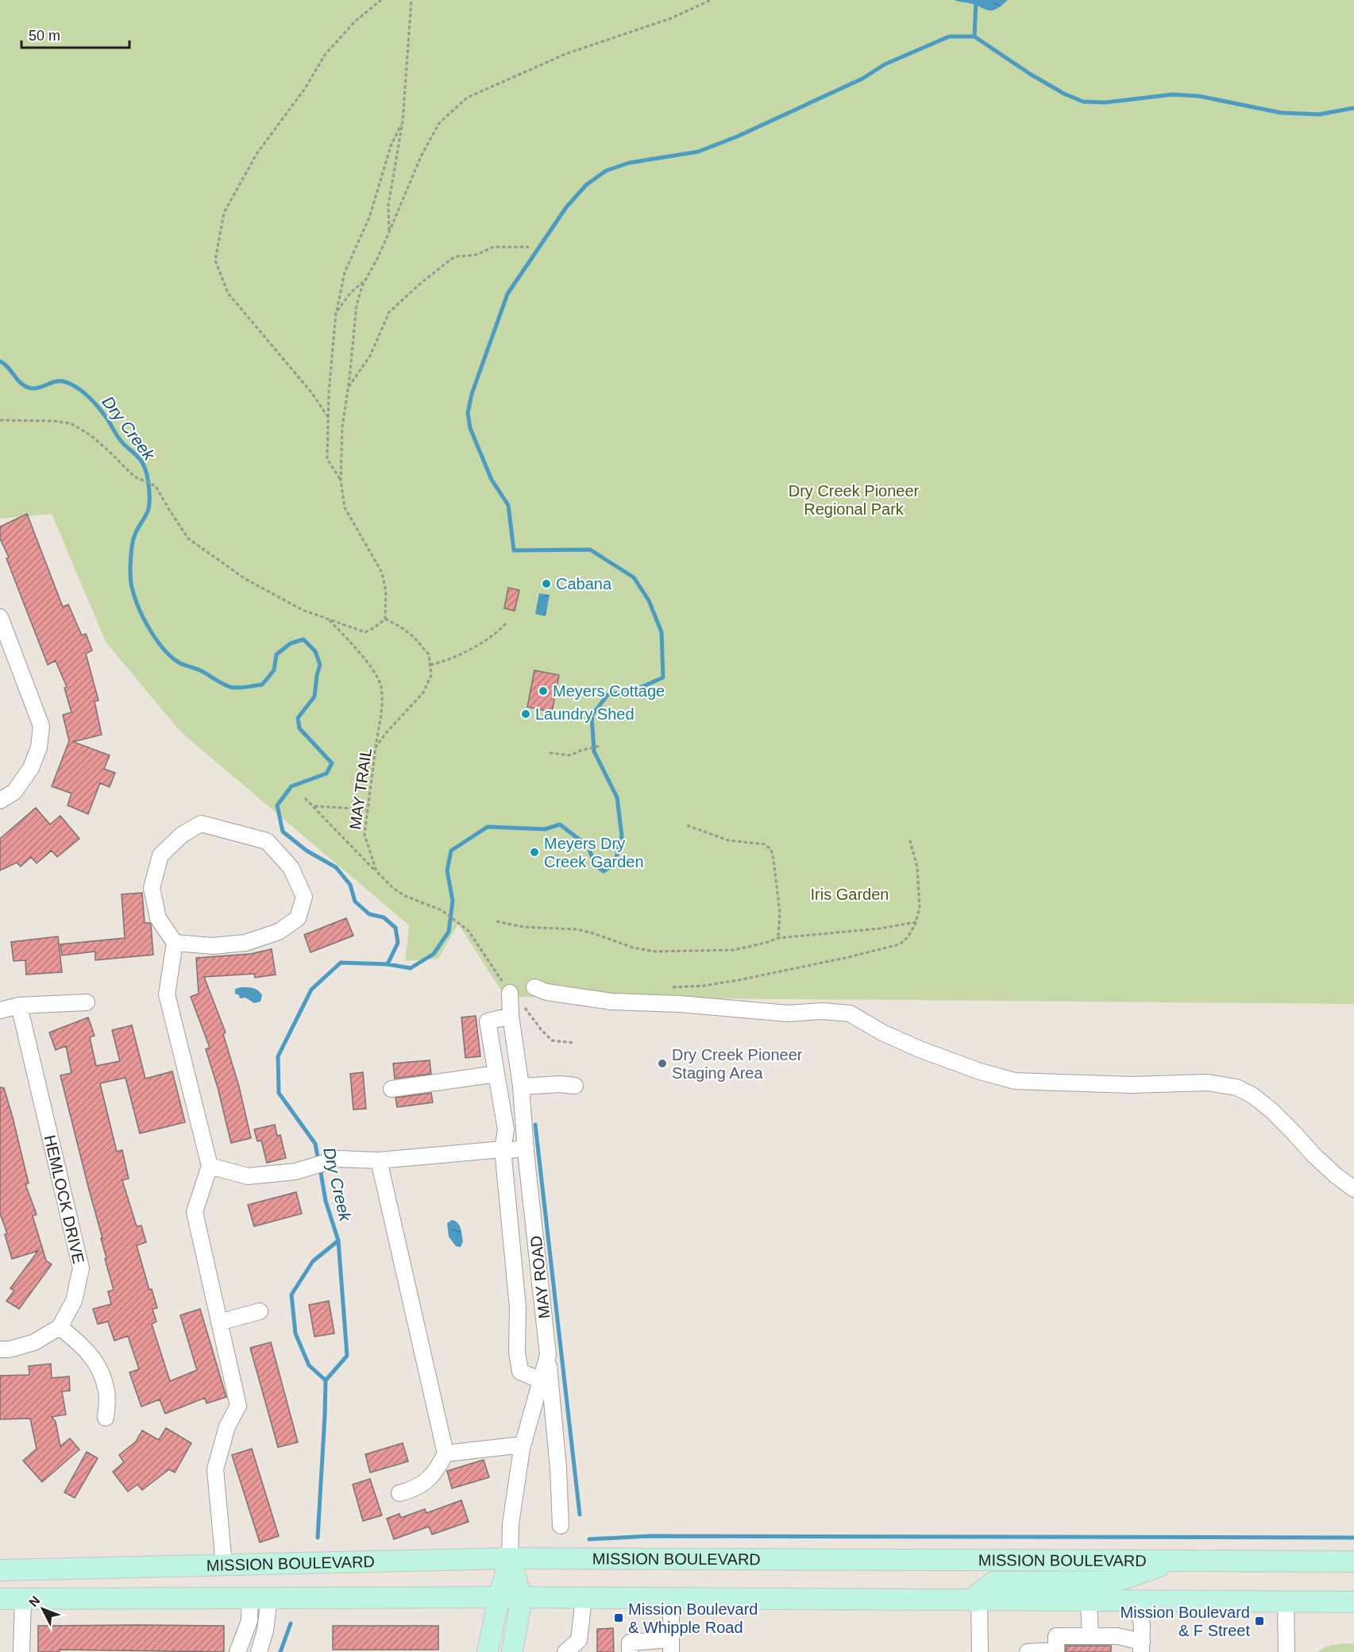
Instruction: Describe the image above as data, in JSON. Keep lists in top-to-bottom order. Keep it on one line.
{"streets":{"main road":["MISSION BOULEVARD"],"street":["HEMLOCK DRIVE","MAY ROAD"],"path":["MAY TRAIL"]},"crossings":[["MAY TRAIL","MAY ROAD"],["MAY ROAD","MISSION BOULEVARD"]],"water":["Dry Creek"],"parks":["Dry Creek Pioneer Regional Park","Iris Garden"],"places":{"other":["Cabana","Meyers Cottage","Laundry Shed","Meyers Dry Creek Garden","Dry Creek Pioneer Staging Area"],"transit":["Mission Boulevard & Whipple Road","Mission Boulevard & F Street"]},"scale_bar":"50 m","north":"top left"}
